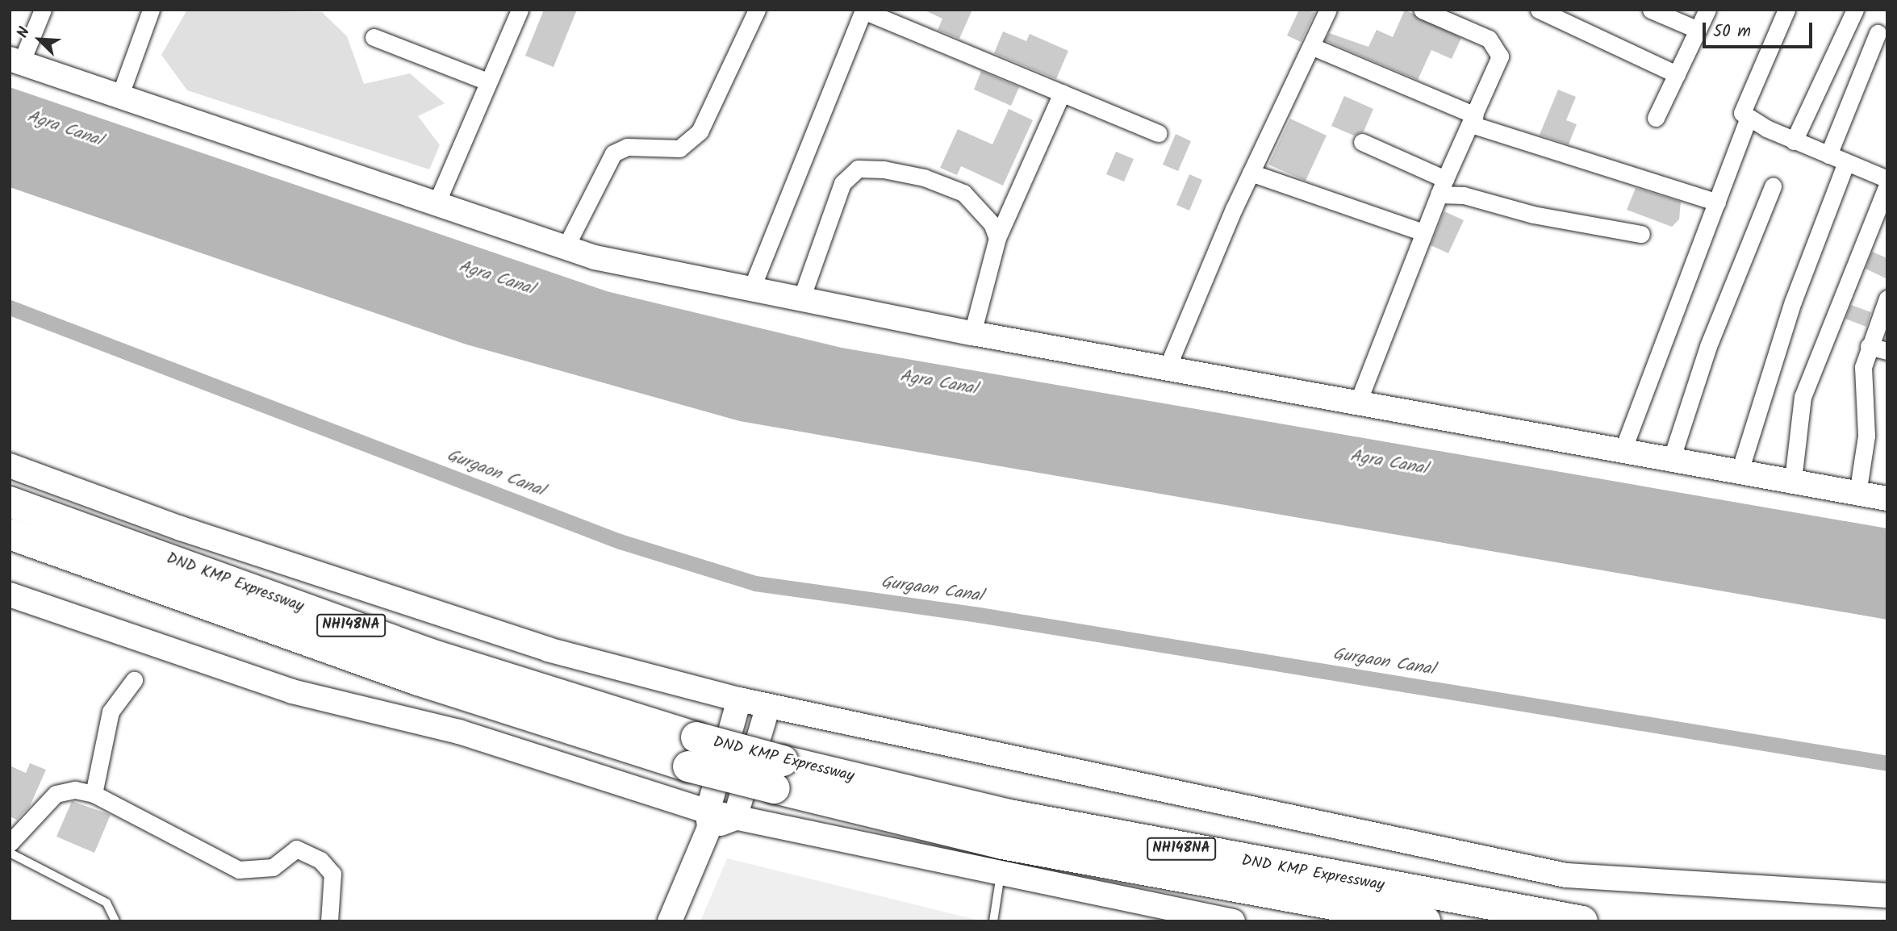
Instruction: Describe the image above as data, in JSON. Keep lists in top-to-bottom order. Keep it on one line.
{"streets":{"highway":["DND KMP Expressway","NH148NA"]},"water":["Agra Canal","Gurgaon Canal"],"scale_bar":"50 m","north":"top left"}
